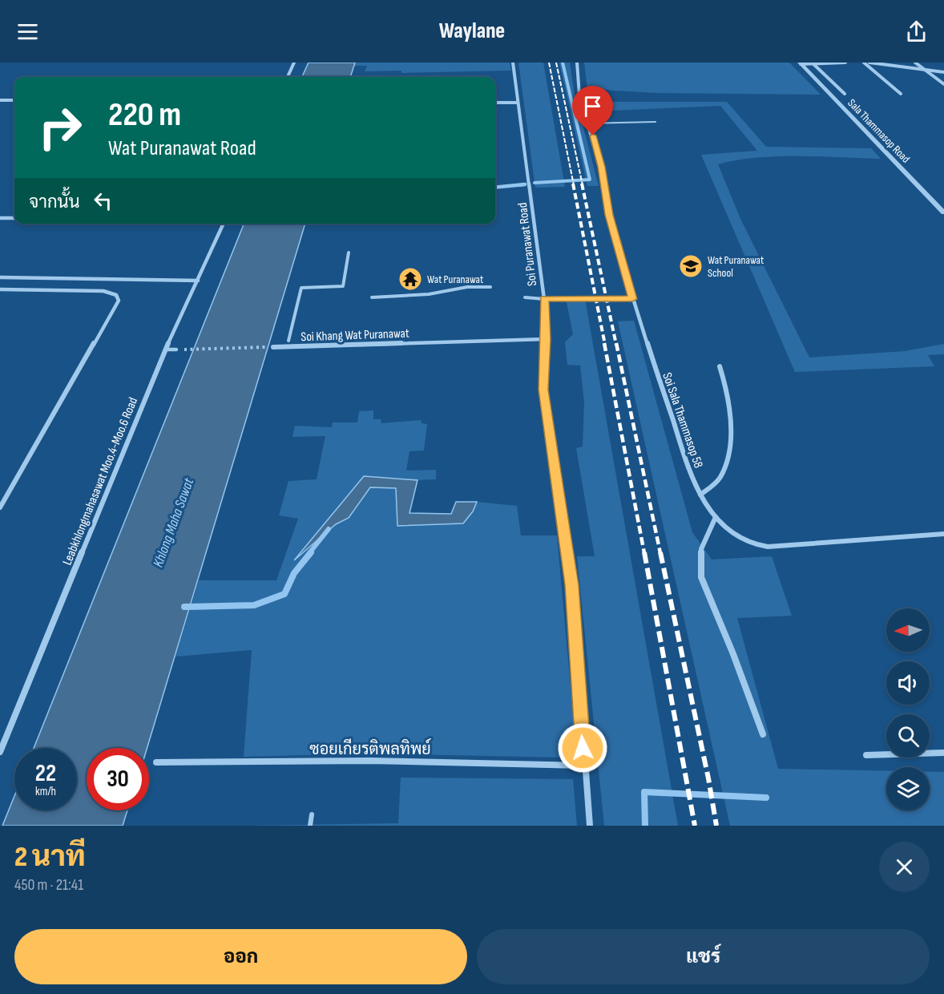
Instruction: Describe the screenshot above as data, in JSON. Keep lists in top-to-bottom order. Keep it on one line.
{"streets":{"street":["Sala Thammasop Road","Soi Puranawat Road","Soi Khang Wat Puranawat","Soi Sala Thammasop 58","Leabkhlongmahasawat Moo.4-Moo.6 Road","ซอยเกียรติพลทิพย์"]},"crossings":[["Soi Puranawat Road","Soi Khang Wat Puranawat"],["Soi Puranawat Road","ซอยเกียรติพลทิพย์"]],"water":["Khlong Maha Sawat"],"places":{"school or university":["Wat Puranawat School"],"temple":["Wat Puranawat"]},"north":"left","page":{"header":"Waylane","turn":["220 m","Wat Puranawat Road"],"then":"จากนั้น","speed":"22 km/h","limit":"30","heading":["2 นาที","450 m · 21:41"],"buttons":["ออก","แชร์"]}}
